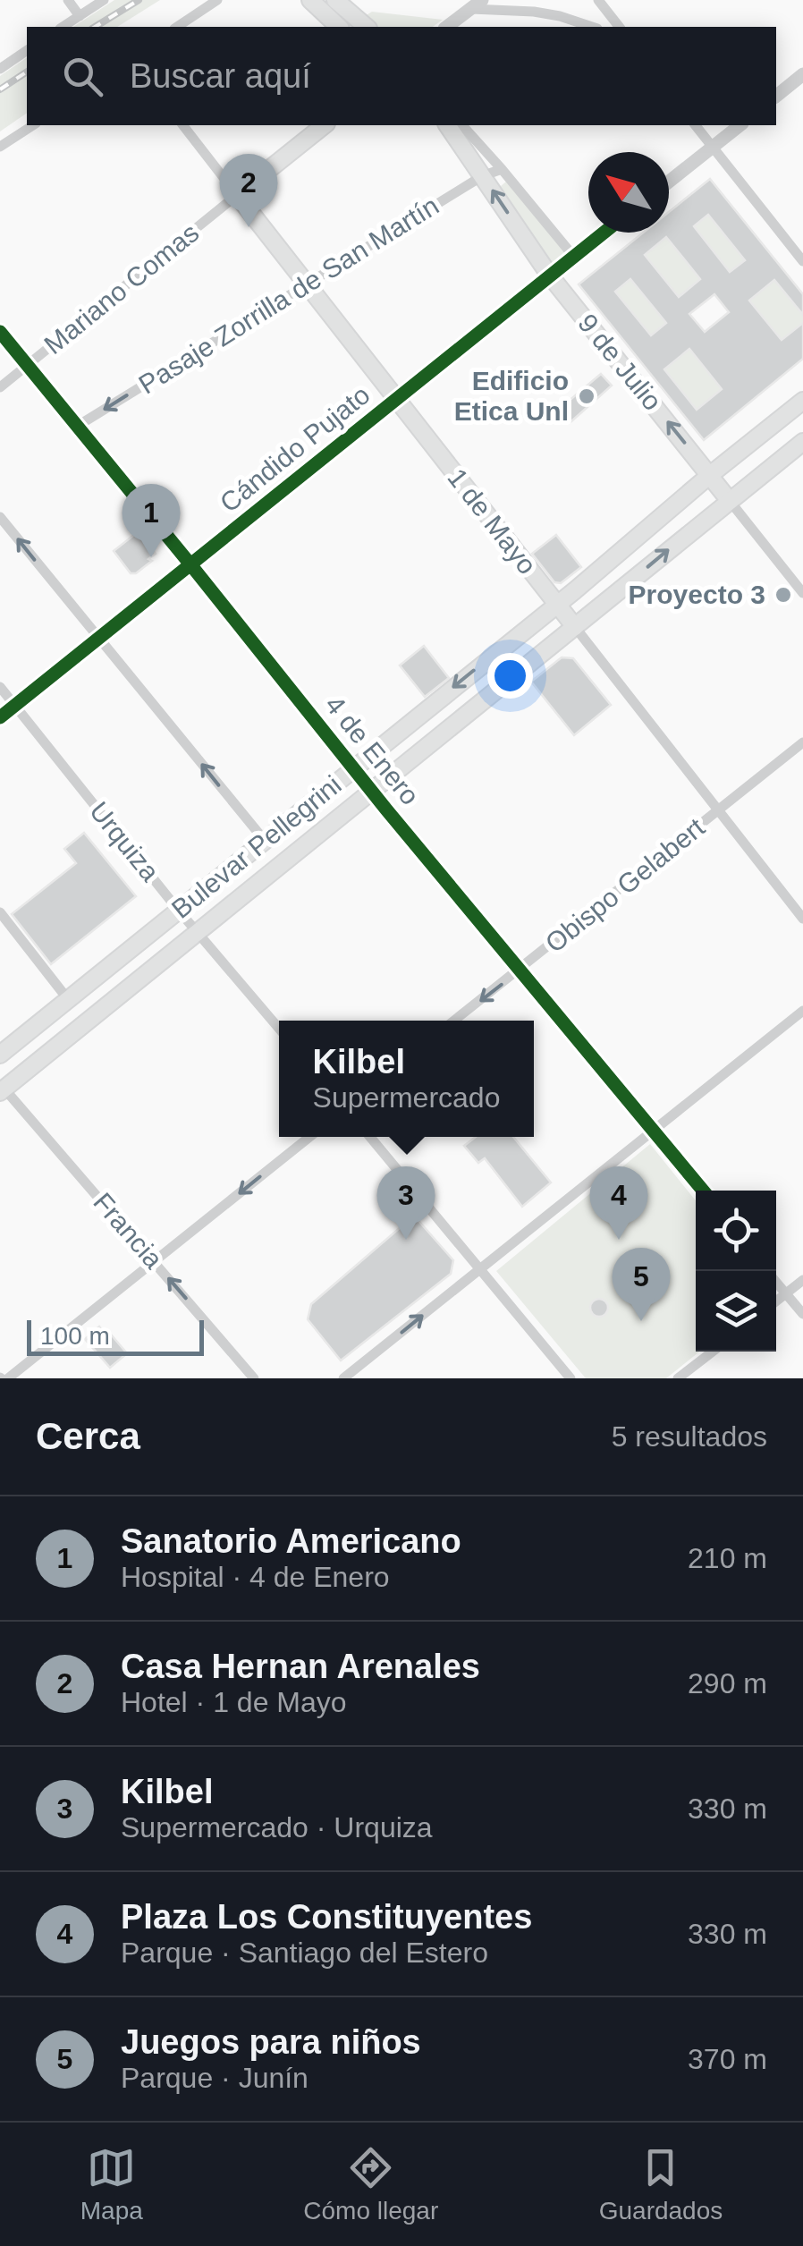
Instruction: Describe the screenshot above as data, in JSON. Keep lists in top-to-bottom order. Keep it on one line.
{"streets":{"main road":["Mariano Comas","9 de Julio","1 de Mayo","Bulevar Pellegrini"],"street":["Pasaje Zorrilla de San Martín","Cándido Pujato","4 de Enero","Urquiza","Obispo Gelabert","Francia"]},"crossings":[["Mariano Comas","1 de Mayo"],["Mariano Comas","4 de Enero"],["Pasaje Zorrilla de San Martín","9 de Julio"],["Pasaje Zorrilla de San Martín","1 de Mayo"],["Pasaje Zorrilla de San Martín","4 de Enero"],["9 de Julio","Cándido Pujato"],["9 de Julio","Bulevar Pellegrini"],["Cándido Pujato","1 de Mayo"],["Cándido Pujato","4 de Enero"],["Cándido Pujato","Urquiza"],["1 de Mayo","Bulevar Pellegrini"],["1 de Mayo","Obispo Gelabert"],["4 de Enero","Bulevar Pellegrini"],["4 de Enero","Obispo Gelabert"],["Urquiza","Bulevar Pellegrini"],["Bulevar Pellegrini","Francia"]],"one_way":["Pasaje Zorrilla de San Martín","9 de Julio","Francia"],"places":["Edificio Etica Unl","Proyecto 3"],"scale_bar":"100 m","north":"top left","page":{"search":"Buscar aquí","pins":["2","1","3","4","5"],"popup":["Kilbel","Supermercado"],"scale":"100 m","heading":["Cerca","5 resultados"],"list":[{"mark":"1","name":"Sanatorio Americano","note":"Hospital · 4 de Enero","value":"210 m"},{"mark":"2","name":"Casa Hernan Arenales","note":"Hotel · 1 de Mayo","value":"290 m"},{"mark":"3","name":"Kilbel","note":"Supermercado · Urquiza","value":"330 m"},{"mark":"4","name":"Plaza Los Constituyentes","note":"Parque · Santiago del Estero","value":"330 m"},{"mark":"5","name":"Juegos para niños","note":"Parque · Junín","value":"370 m"}],"nav":["Mapa","Cómo llegar","Guardados"]}}
